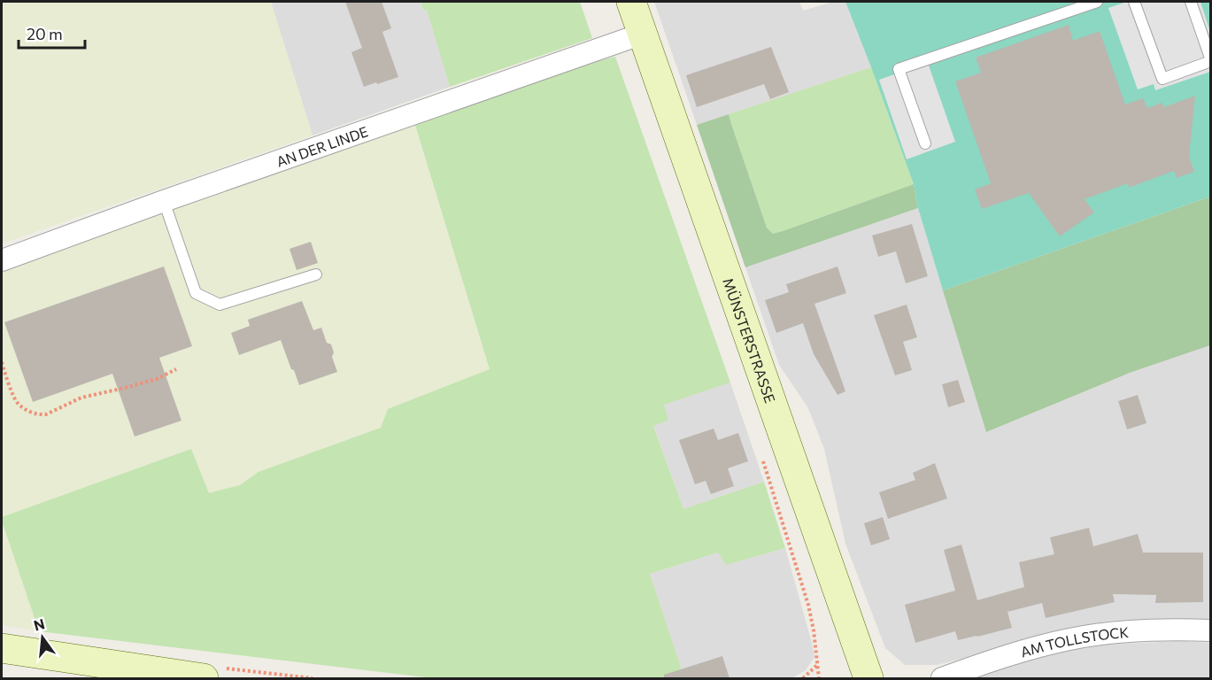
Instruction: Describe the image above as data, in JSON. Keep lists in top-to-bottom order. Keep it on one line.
{"streets":{"main road":["MÜNSTERSTRASSE"],"street":["AN DER LINDE","AM TOLLSTOCK"]},"crossings":[["AN DER LINDE","MÜNSTERSTRASSE"]],"scale_bar":"20 m","north":"top"}
